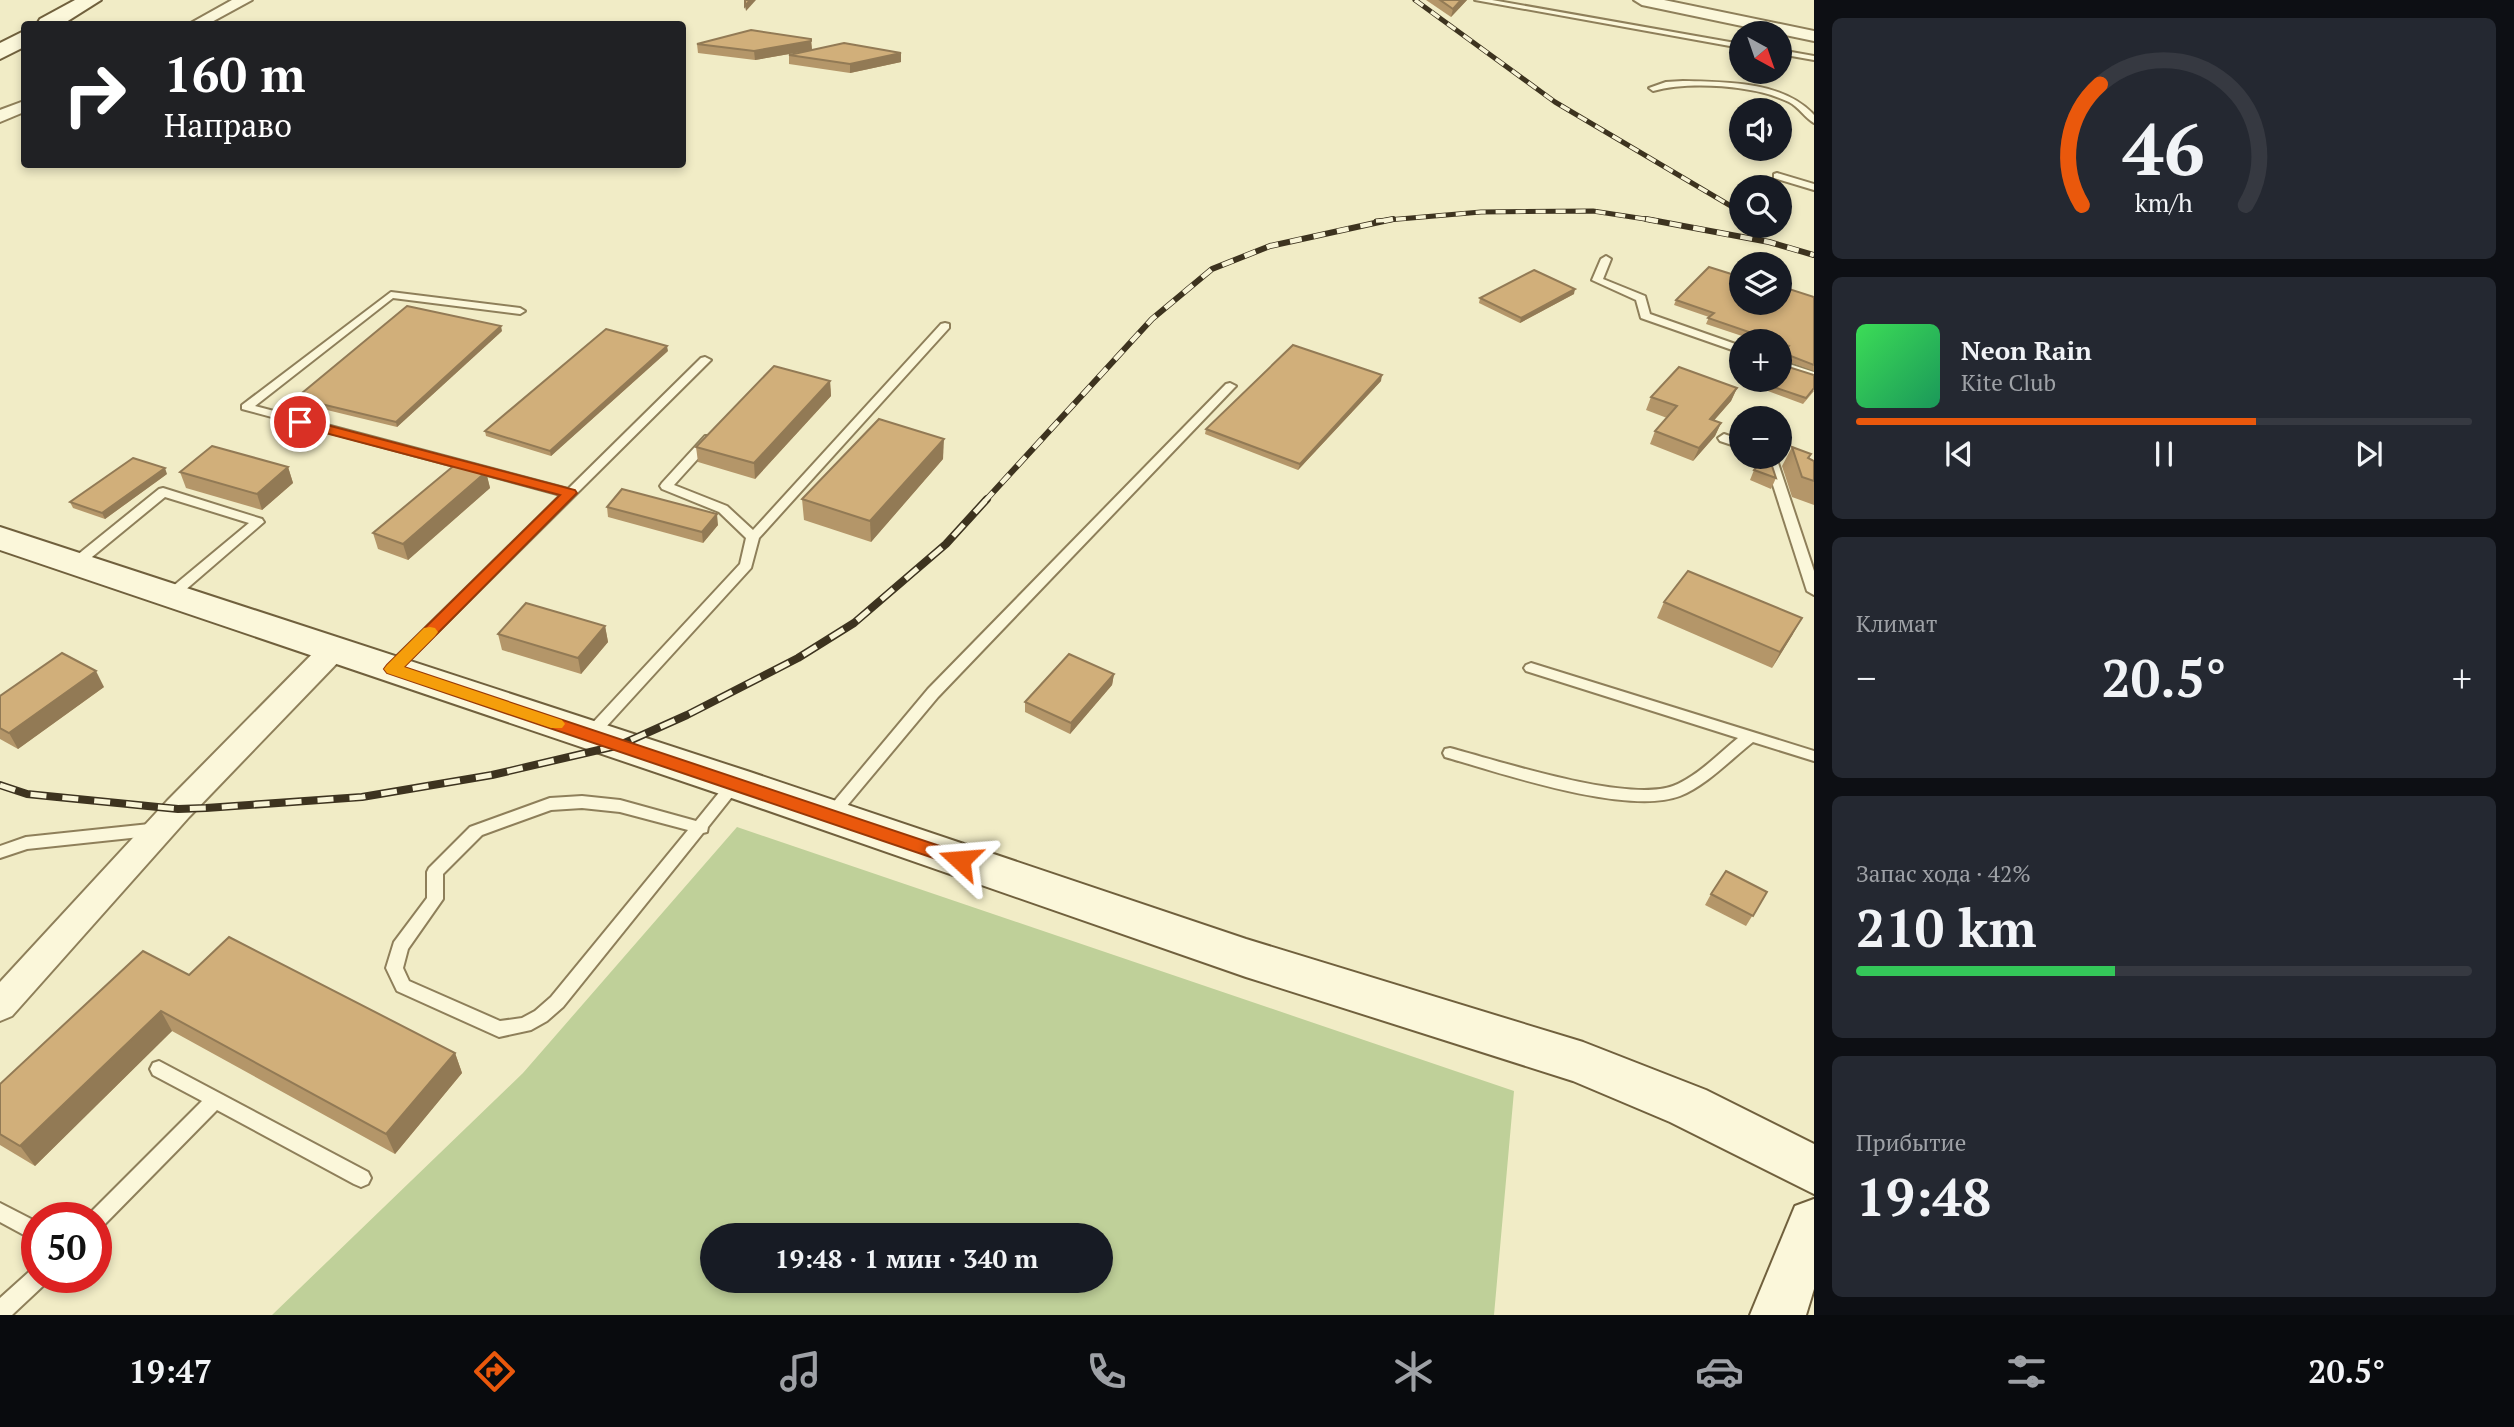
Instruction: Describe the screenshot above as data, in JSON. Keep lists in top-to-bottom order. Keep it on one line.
{"north":"bottom right","page":{"map_buttons":["+","−"],"turn":["160 m","Направо"],"song":["Neon Rain","Kite Club"],"tile":["Климат",["Запас хода · 42%","210 km"],["Прибытие","19:48"]],"heat":["−","20.5°","+"],"limit":"50","trip":"19:48 · 1 мин · 340 m","tabs":["19:47","20.5°"],"gauge":["46","km/h"]}}
